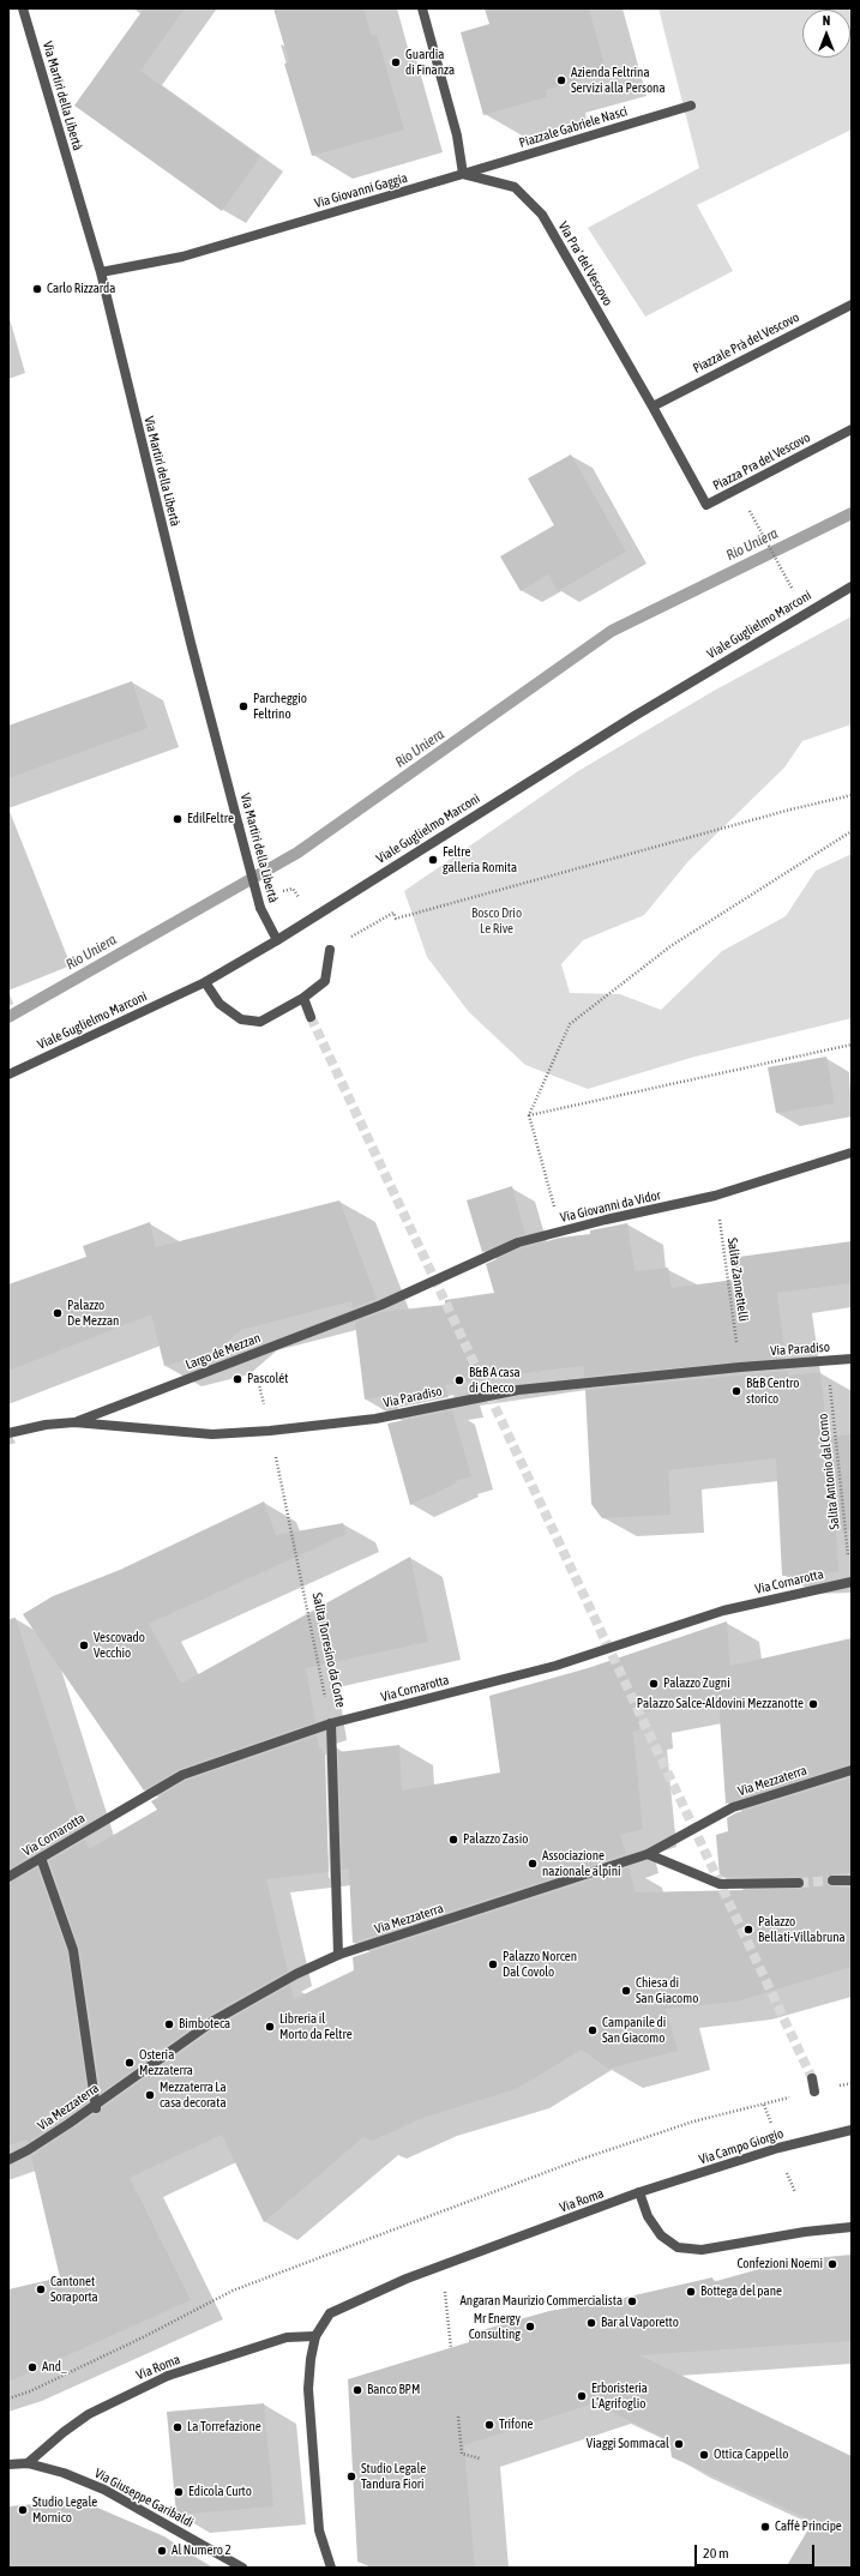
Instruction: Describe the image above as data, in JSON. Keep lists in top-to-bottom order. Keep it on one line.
{"streets":{"street":["Via Martiri della Libertà","Piazzale Gabriele Nasci","Via Giovanni Gaggia","Via Pra' del Vescovo","Piazzale Prà del Vescovo","Piazza Pra del Vescovo","Viale Guglielmo Marconi","Via Giovanni da Vidor","Via Paradiso","Largo de Mezzan","Via Cornarotta","Salita Torresino da Corte","Via Mezzaterra","Via Campo Giorgio","Via Roma","Via Giuseppe Garibaldi"],"path":["Salita Zannettelli","Salita Antonio dal Corno"]},"crossings":[["Via Martiri della Libertà","Via Giovanni Gaggia"],["Via Martiri della Libertà","Viale Guglielmo Marconi"],["Piazzale Gabriele Nasci","Via Giovanni Gaggia"],["Piazzale Gabriele Nasci","Via Pra' del Vescovo"],["Via Giovanni Gaggia","Via Pra' del Vescovo"],["Via Pra' del Vescovo","Piazzale Prà del Vescovo"],["Via Pra' del Vescovo","Piazza Pra del Vescovo"],["Piazzale Prà del Vescovo","Piazza Pra del Vescovo"],["Via Giovanni da Vidor","Salita Zannettelli"],["Via Giovanni da Vidor","Largo de Mezzan"],["Salita Zannettelli","Via Paradiso"],["Via Paradiso","Largo de Mezzan"],["Via Paradiso","Salita Antonio dal Corno"],["Via Paradiso","Salita Torresino da Corte"],["Largo de Mezzan","Salita Torresino da Corte"],["Via Cornarotta","Salita Torresino da Corte"],["Salita Torresino da Corte","Via Mezzaterra"],["Via Campo Giorgio","Via Roma"],["Via Roma","Via Giuseppe Garibaldi"]],"water":["Rio Uniera"],"parks":["Bosco Drio Le Rive"],"places":["Guardia di Finanza","Azienda Feltrina Servizi alla Persona","Carlo Rizzarda","Parcheggio Feltrino","EdilFeltre","Feltre galleria Romita","Palazzo De Mezzan","Pascolét","B&B A casa di Checco","B&B Centro storico","Vescovado Vecchio","Palazzo Zugni","Palazzo Salce-Aldovini Mezzanotte","Palazzo Zasio","Associazione nazionale alpini","Palazzo Bellati-Villabruna","Palazzo Norcen Dal Covolo","Chiesa di San Giacomo","Bimboteca","Libreria il Morto da Feltre","Campanile di San Giacomo","Osteria Mezzaterra","Mezzaterra La casa decorata","Confezioni Noemi","Cantonet Soraporta","Bottega del pane","Angaran Maurizio Commercialista","Bar al Vaporetto","Mr Energy Consulting","And_","Banco BPM","Erboristeria L’Agrifoglio","Trifone","La Torrefazione","Viaggi Sommacal","Ottica Cappello","Studio Legale Tandura Fiori","Edicola Curto","Studio Legale Mornico","Caffè Principe","Al Numero 2"],"scale_bar":"20 m","north":"top"}
